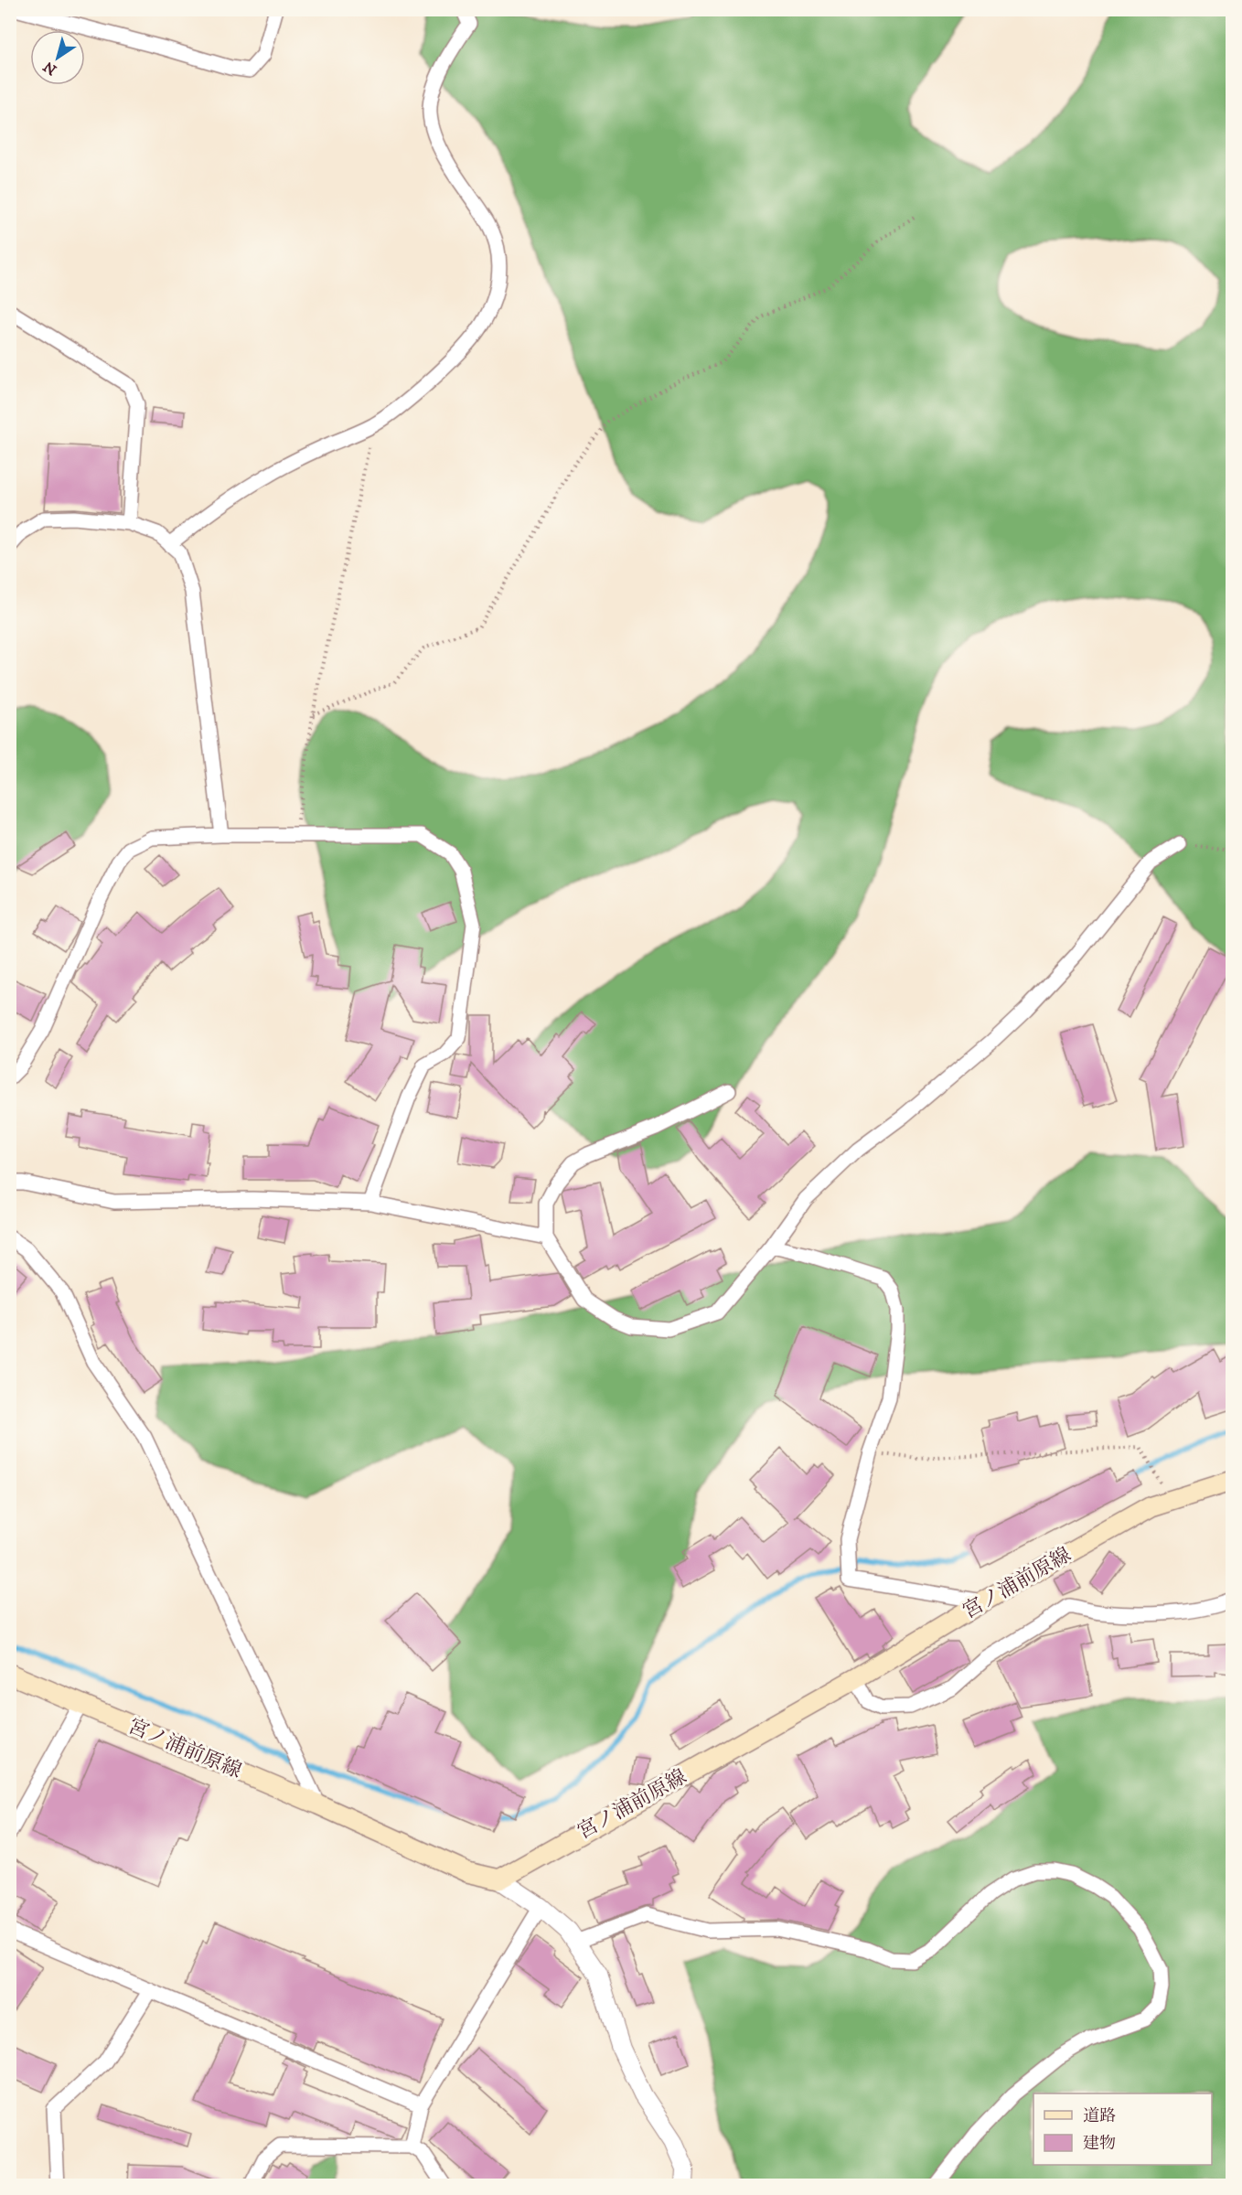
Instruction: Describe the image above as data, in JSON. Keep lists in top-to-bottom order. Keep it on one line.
{"streets":{"main road":["宮ノ浦前原線"]},"legend":["道路","建物"],"north":"bottom left"}
